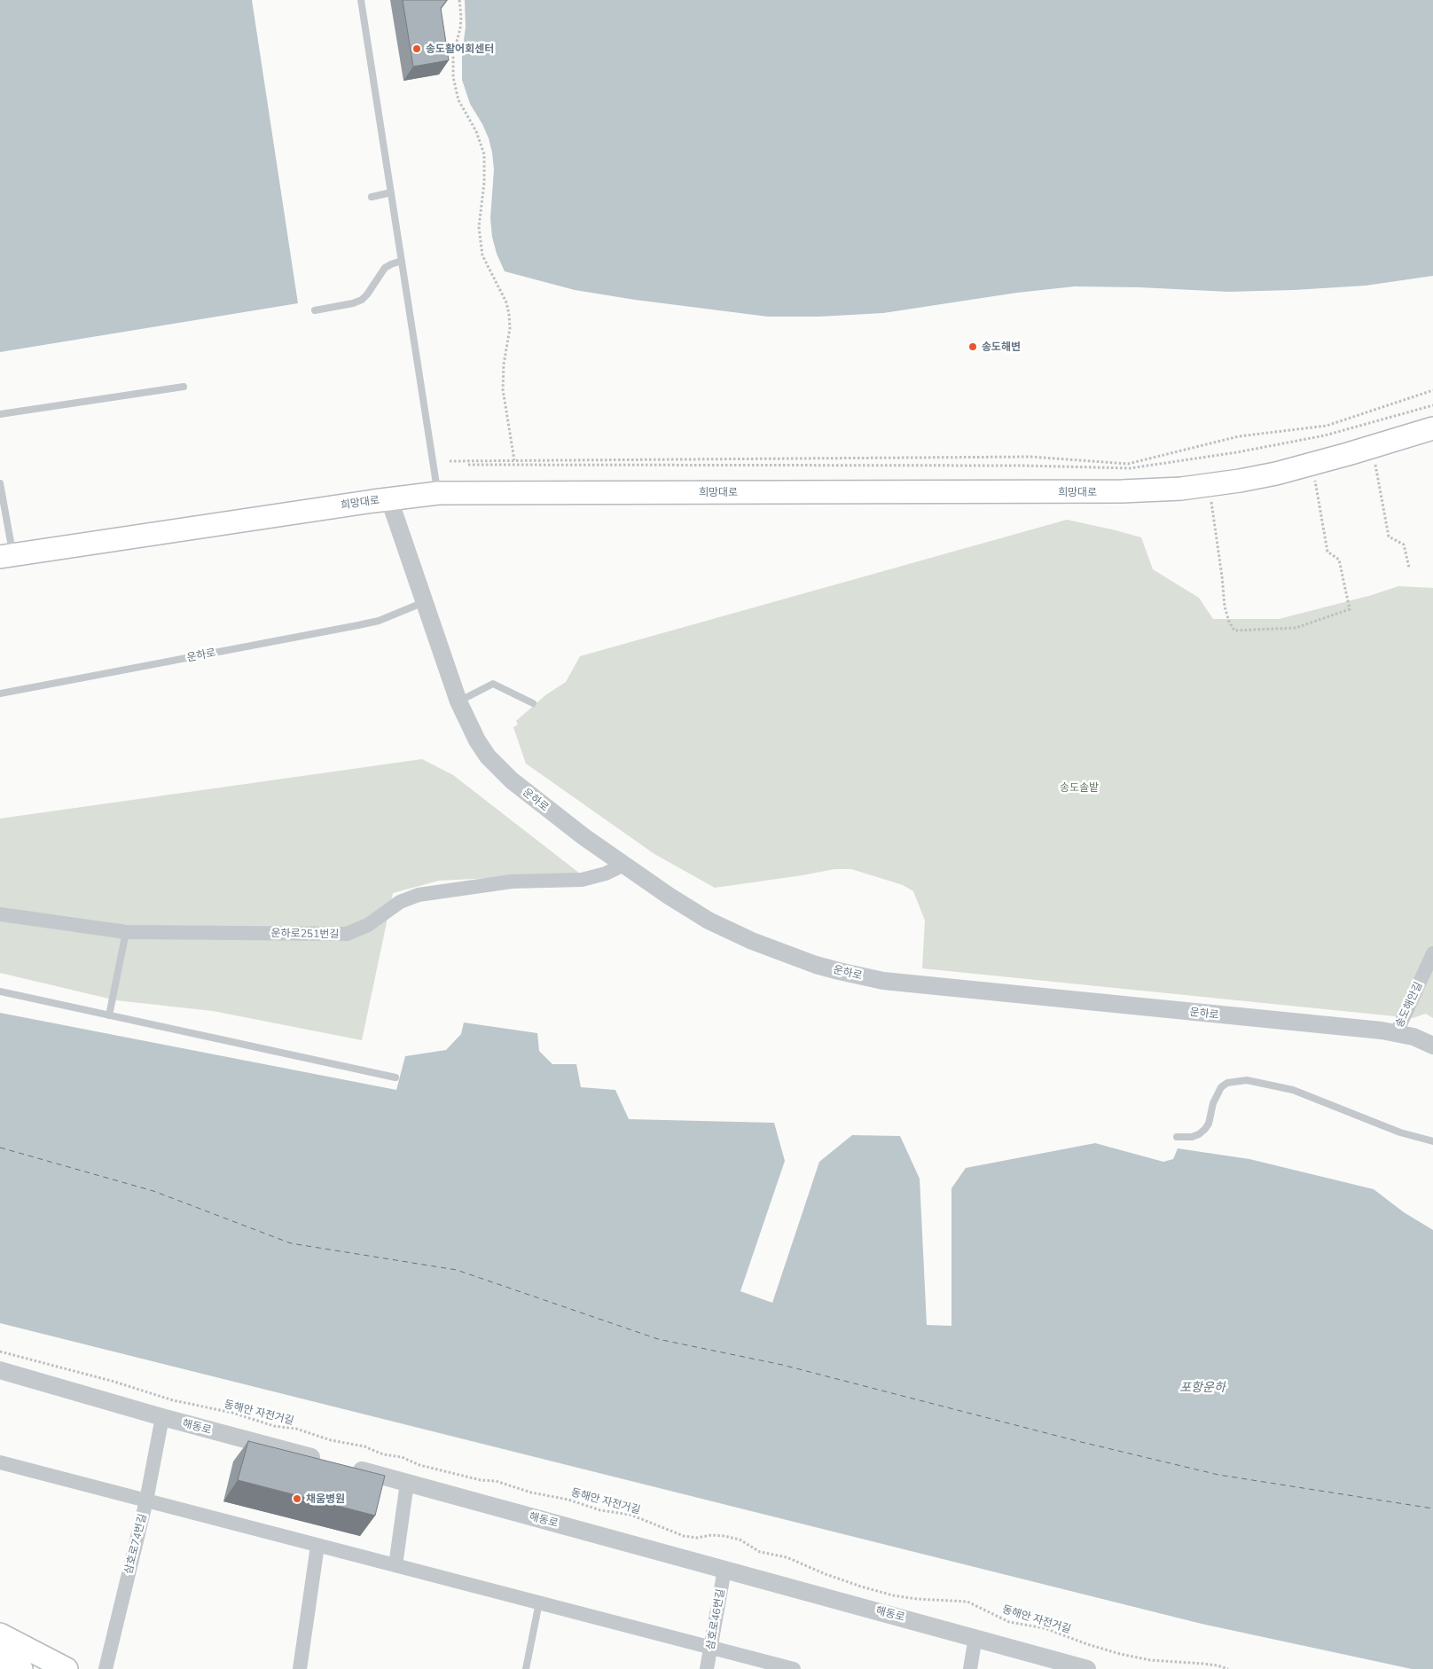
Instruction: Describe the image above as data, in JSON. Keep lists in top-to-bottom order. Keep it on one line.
{"streets":{"main road":["희망대로"],"street":["운하로","운하로251번길","송도해안길","해동로","삼호로74번길","삼호로46번길"],"path":["동해안 자전거길"]},"crossings":[["희망대로","운하로"],["운하로","운하로251번길"],["운하로","송도해안길"],["해동로","삼호로74번길"],["해동로","삼호로46번길"]],"water":["포항운하"],"parks":["송도솔밭"],"places":["송도활어회센터","송도해변","채움병원"]}
